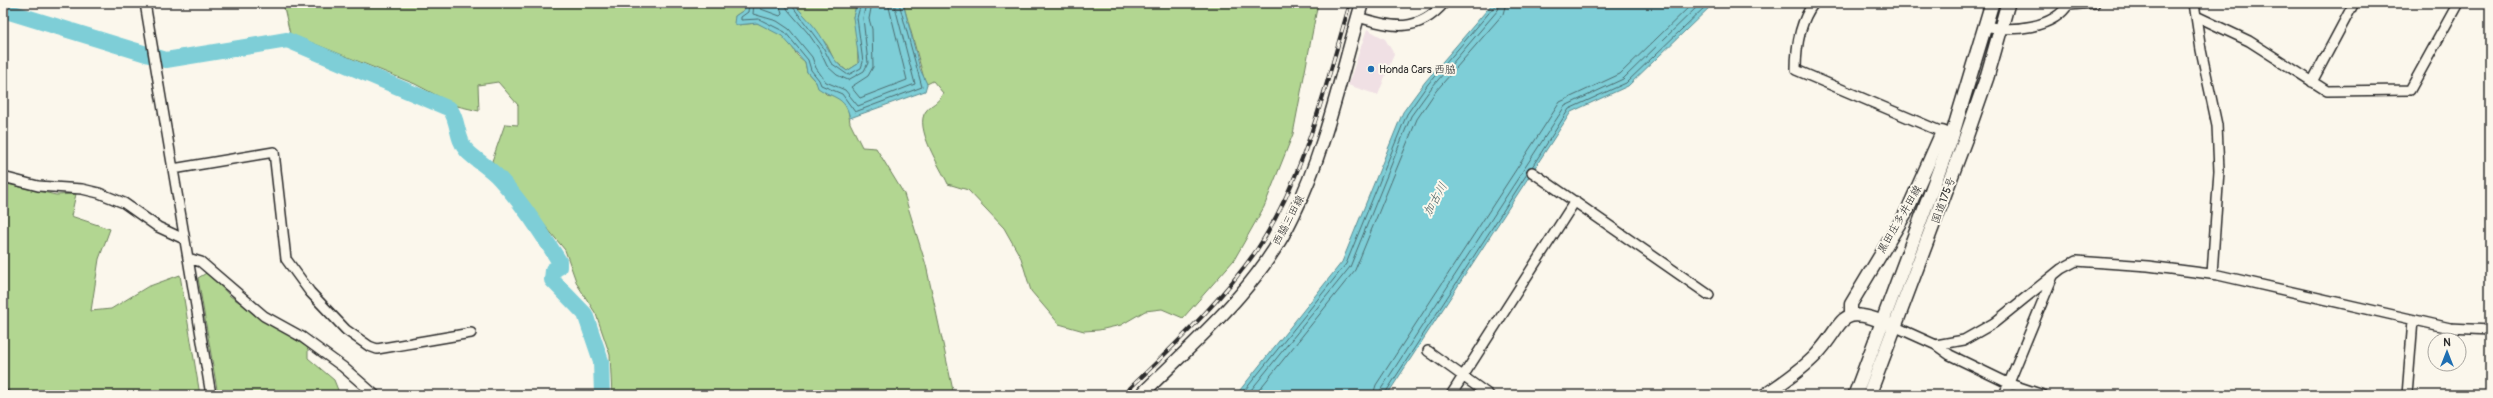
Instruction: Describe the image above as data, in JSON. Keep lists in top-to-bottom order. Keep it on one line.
{"streets":{"highway":["国道175号"],"main road":["黒田庄多井田線","西脇三田線"]},"crossings":[["国道175号","黒田庄多井田線"]],"water":["加古川"],"places":["Honda Cars 西脇"],"north":"top"}
